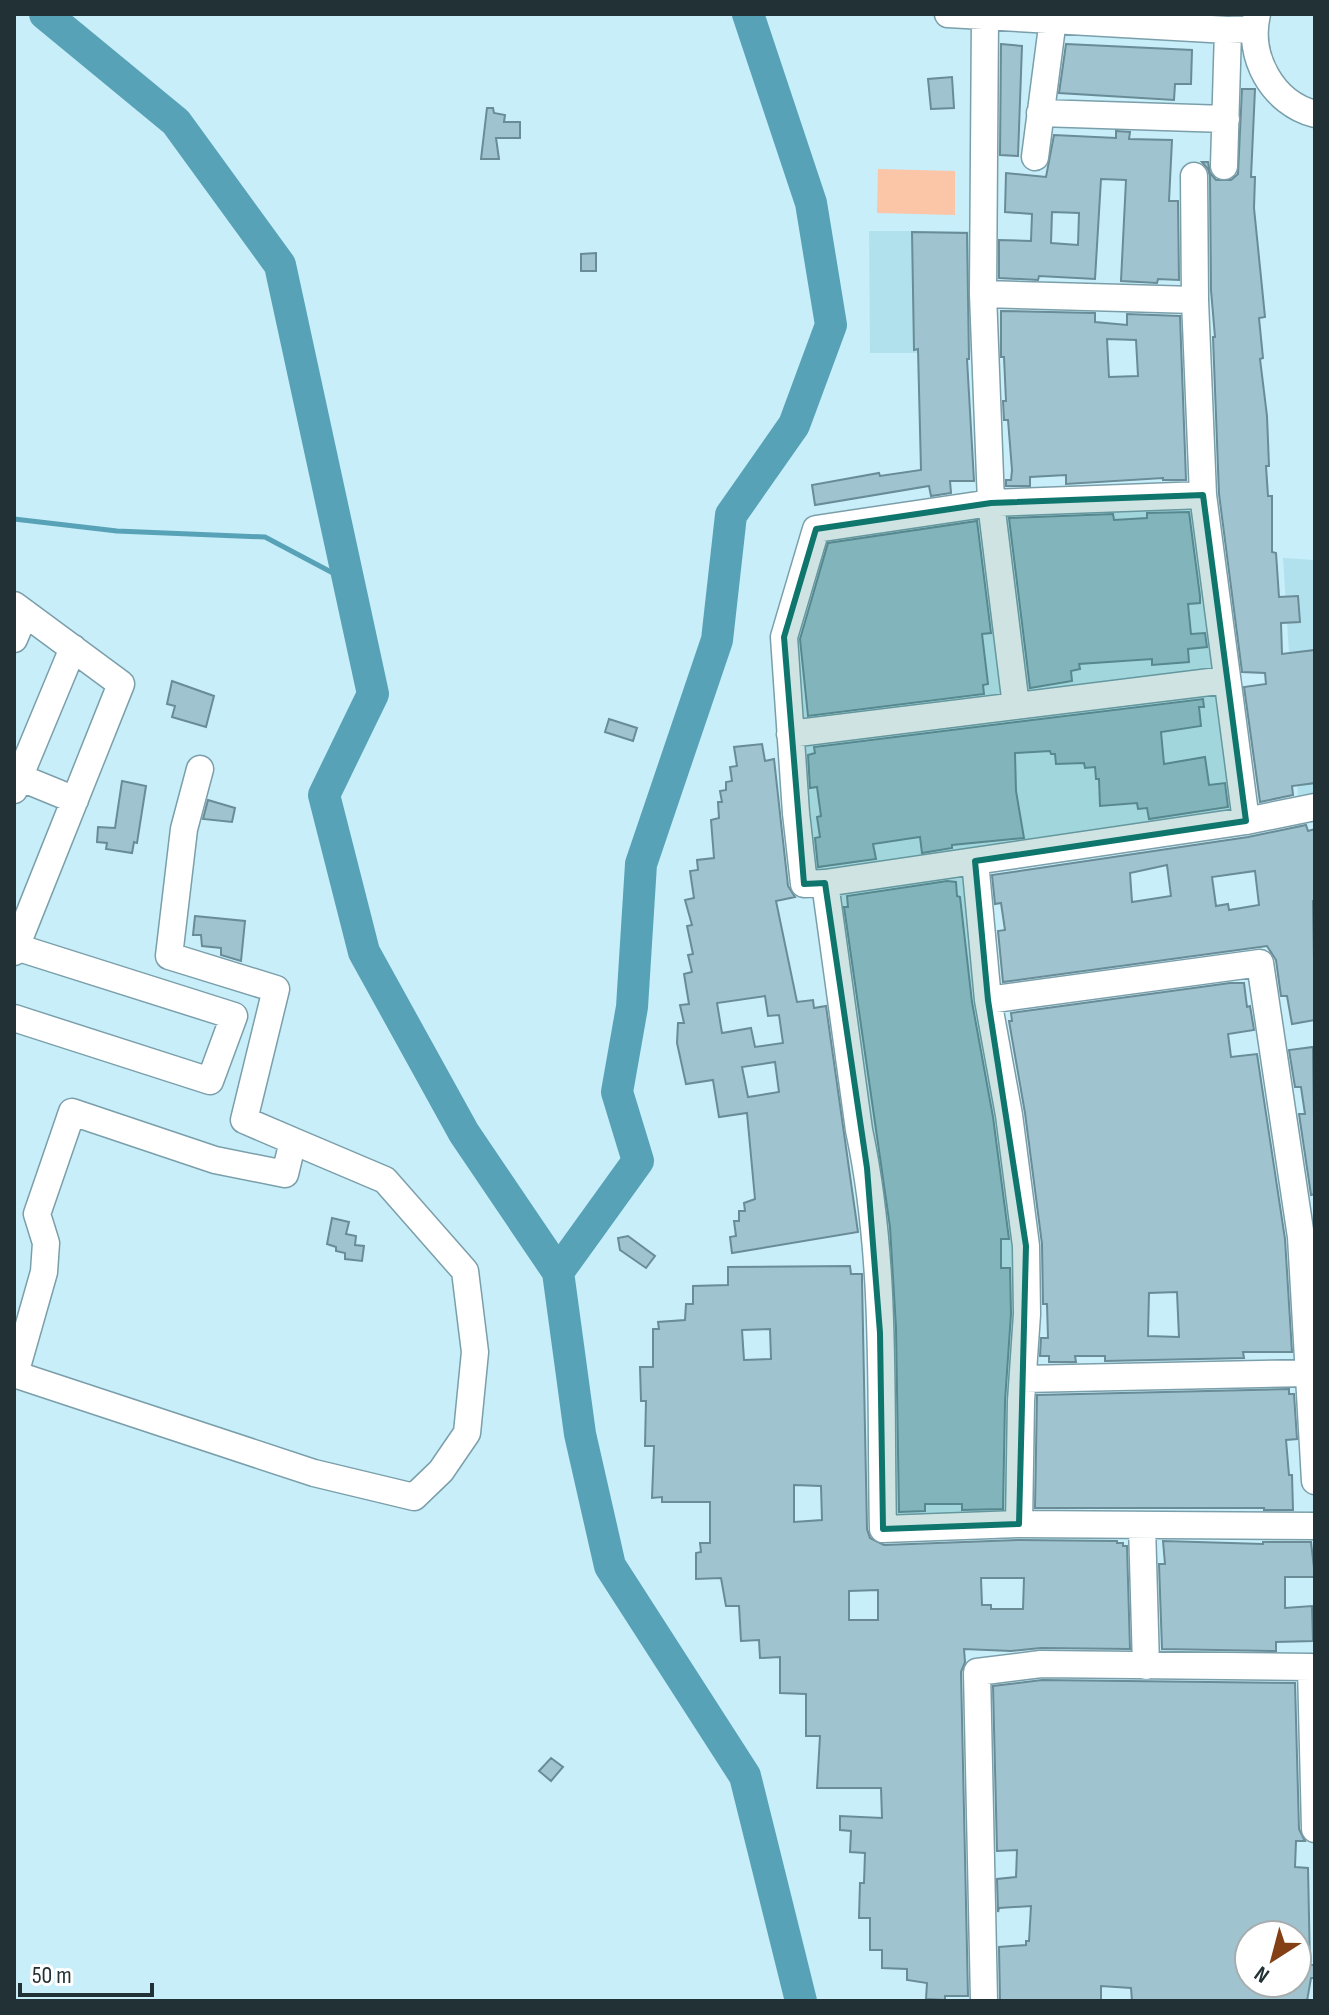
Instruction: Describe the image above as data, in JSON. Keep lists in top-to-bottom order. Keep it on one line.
{"scale_bar":"50 m","north":"bottom left"}
